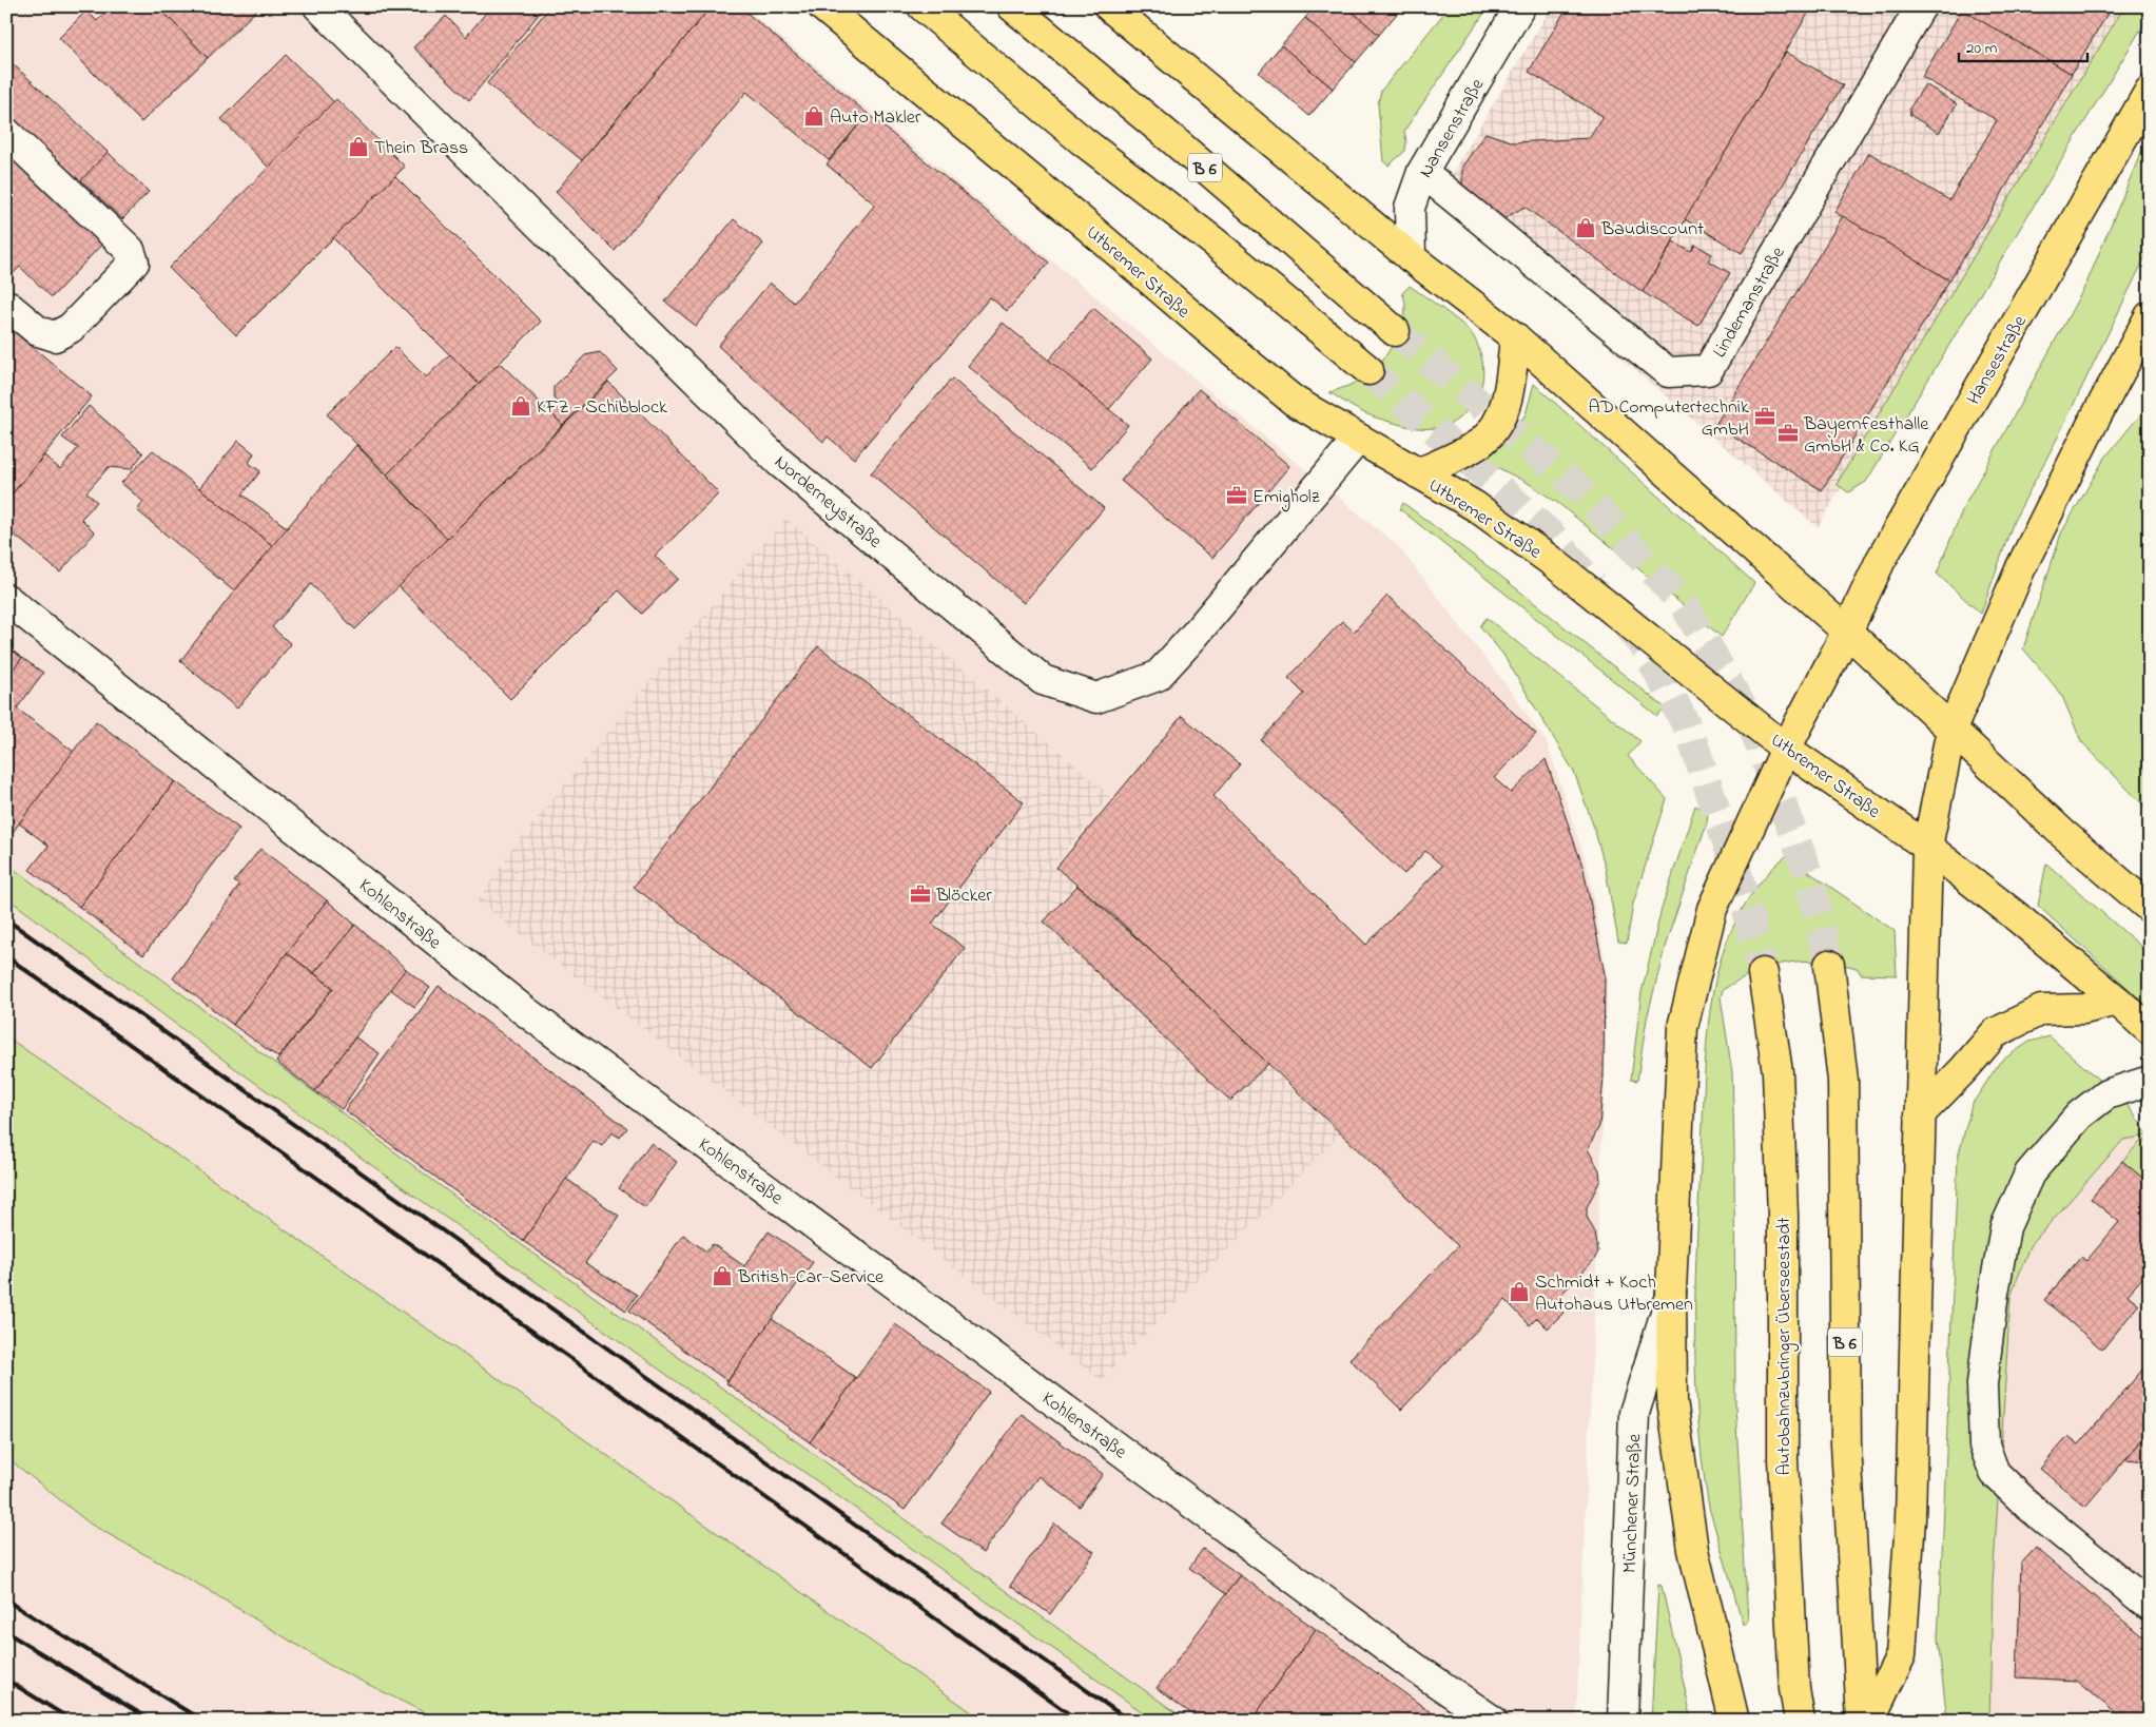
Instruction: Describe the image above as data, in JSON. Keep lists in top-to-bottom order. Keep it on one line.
{"streets":{"main road":["B 6","Utbremer Straße","Hansestraße","Autobahnzubringer Überseestadt"],"street":["Nansenstraße","Lindemanstraße","Norderneystraße","Kohlenstraße","Münchener Straße"]},"crossings":[["Nansenstraße","Lindemanstraße"],["Utbremer Straße","Hansestraße"],["Utbremer Straße","Norderneystraße"]],"places":{"shop":["Auto Makler","Thein Brass","Baudiscount","KFZ - Schibblock","British-Car-Service","Schmidt + Koch Autohaus Utbremen"],"office":["AD Computertechnik GmbH","Bayernfesthalle GmbH & Co. KG","Emigholz","Blöcker"]},"scale_bar":"20 m"}
